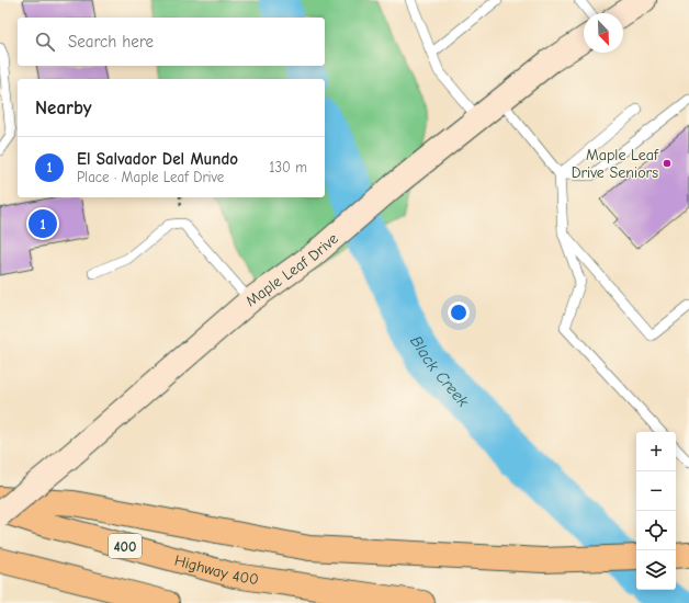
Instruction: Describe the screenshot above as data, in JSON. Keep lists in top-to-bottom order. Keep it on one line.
{"streets":{"highway":["400","Highway 400"],"street":["Maple Leaf Drive"]},"crossings":[["Maple Leaf Drive","Highway 400"]],"water":["Black Creek"],"places":["Maple Leaf Drive Seniors"],"north":"bottom right","page":{"search":"Search here","heading":"Nearby","list":[{"mark":"1","name":"El Salvador Del Mundo","note":"Place · Maple Leaf Drive","value":"130 m"}],"pins":"1","map_buttons":["+","−"]}}
